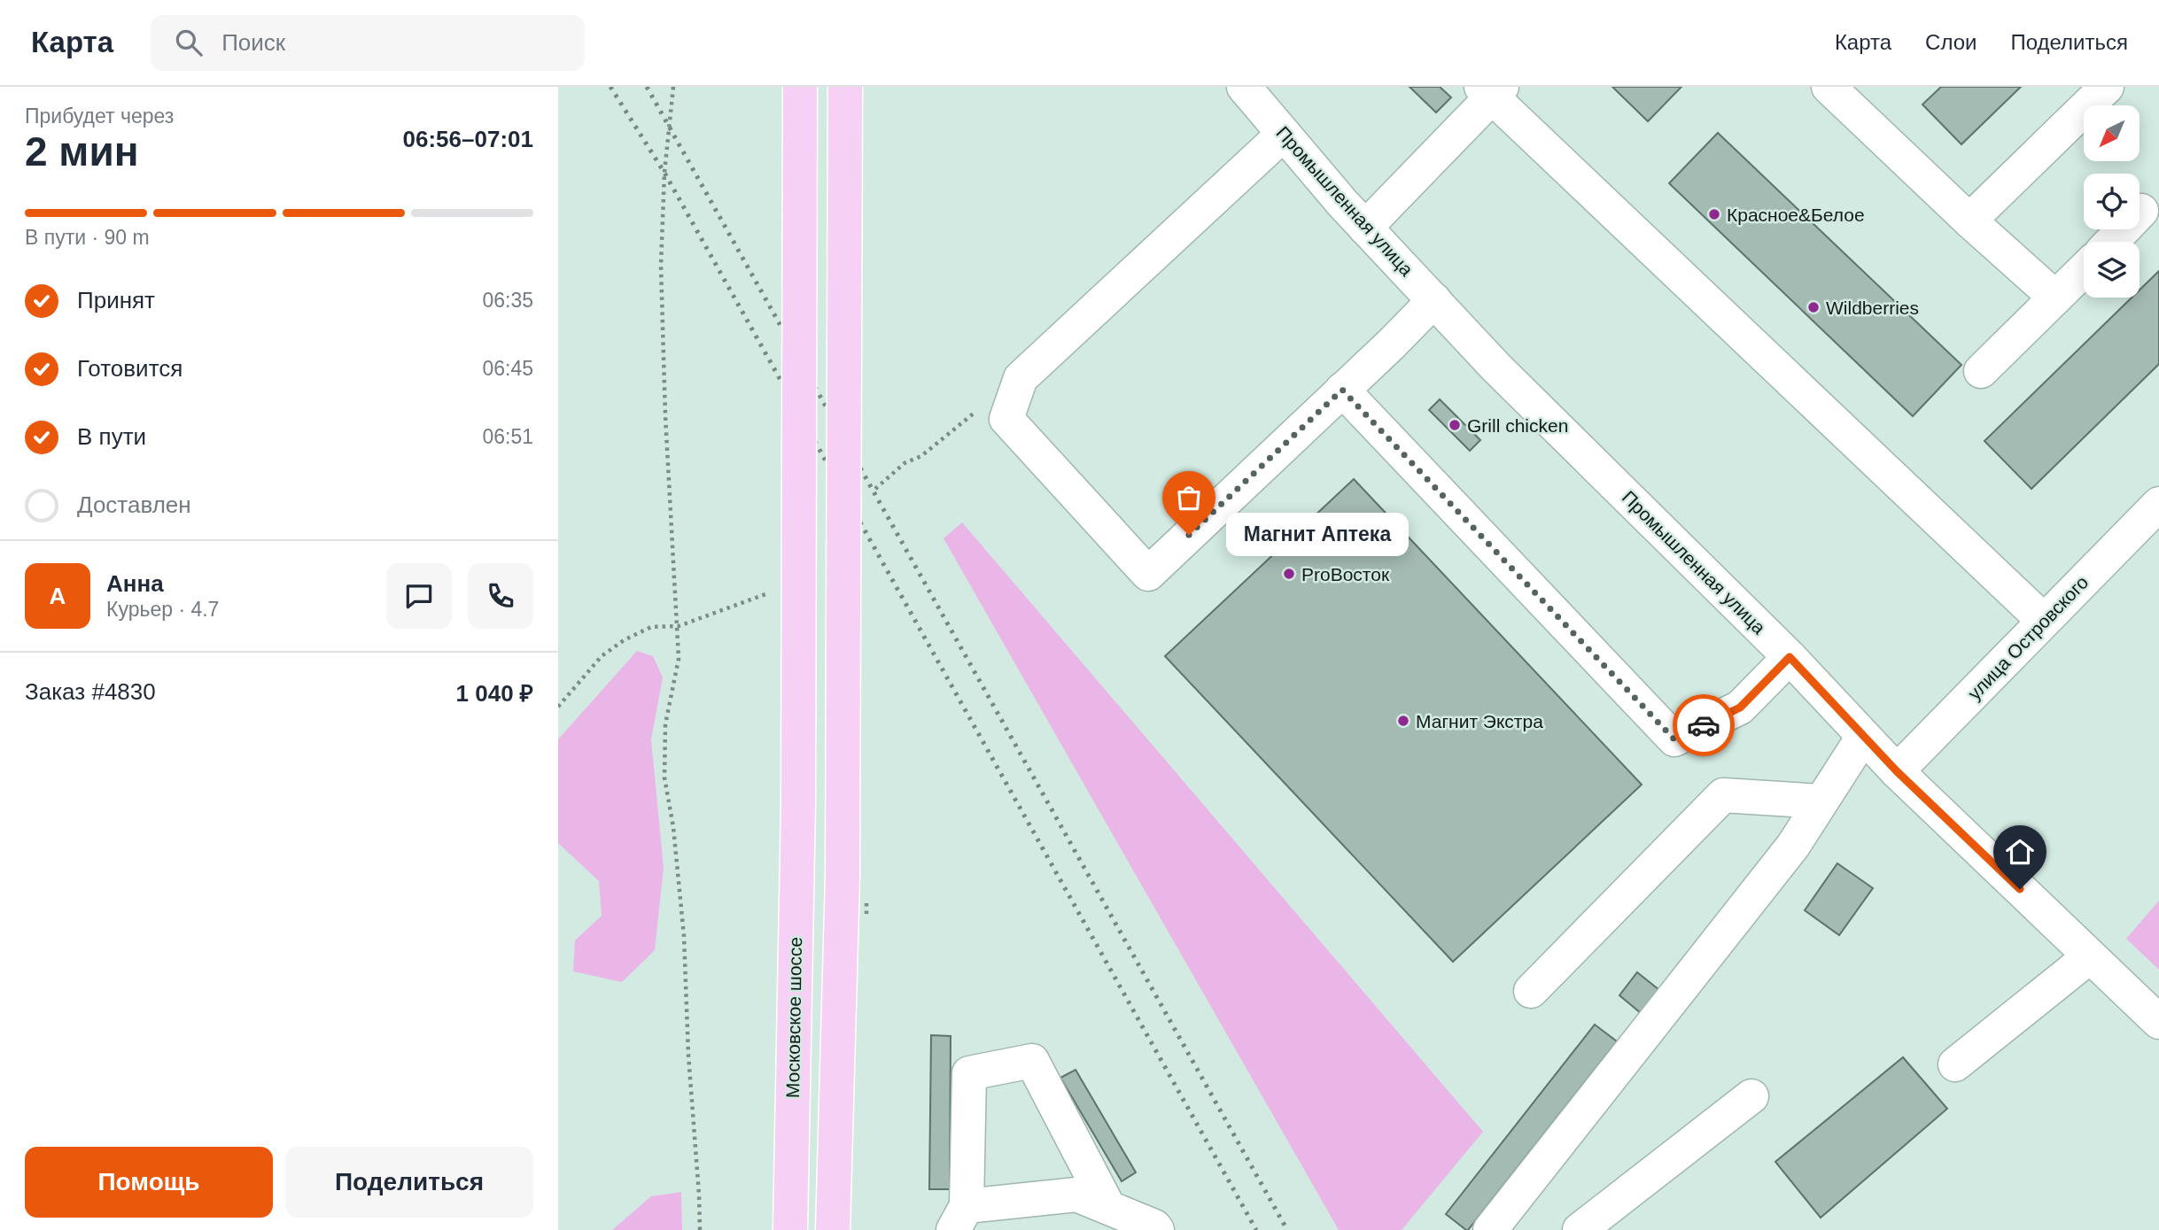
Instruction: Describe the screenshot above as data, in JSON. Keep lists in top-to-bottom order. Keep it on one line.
{"streets":{"main road":["Московское шоссе"],"street":["Промышленная улица","улица Островского"]},"crossings":[["Промышленная улица","улица Островского"]],"places":["Красное&Белое","Wildberries","Grill chicken","Магнит Аптека","ProВосток","Магнит Экстра"],"north":"bottom left","page":{"header":"Карта","search":"Поиск","nav":["Карта","Слои","Поделиться"],"heading":["2 мин","Прибудет через","06:56–07:01"],"panel":["Анна","Курьер · 4.7","Заказ #4830","1 040 ₽"],"bar":"В пути · 90 m","list":[["Принят","06:35"],["Готовится","06:45"],["В пути","06:51"],"Доставлен"],"bubble":"Магнит Аптека","round":"А","buttons":["Помощь","Поделиться"]}}
